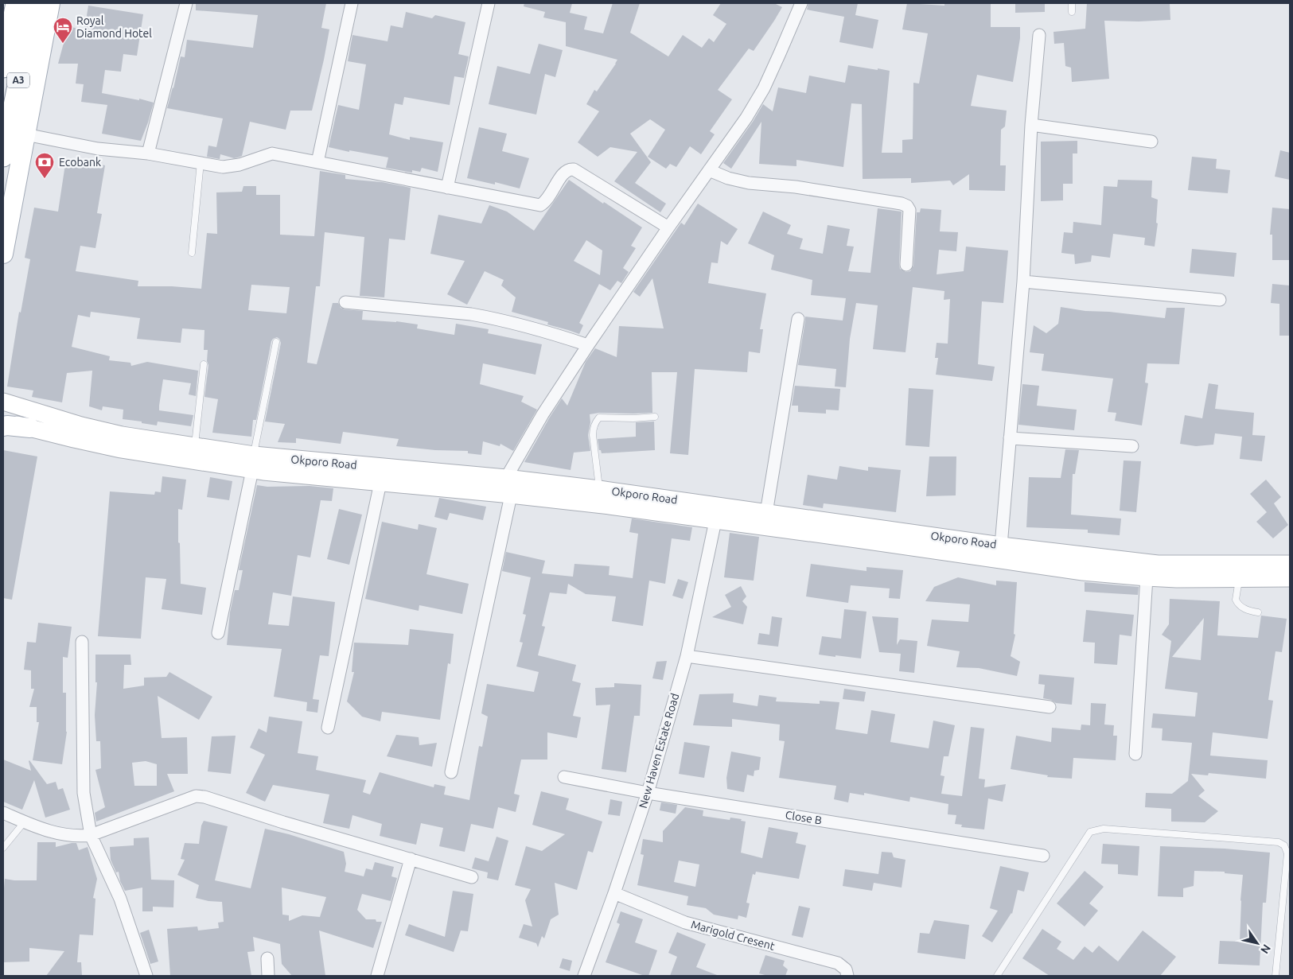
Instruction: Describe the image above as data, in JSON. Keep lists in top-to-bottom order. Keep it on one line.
{"streets":{"highway":["A3"],"main road":["Okporo Road"],"street":["New Haven Estate Road","Close B","Marigold Cresent"]},"crossings":[["Okporo Road","New Haven Estate Road"],["New Haven Estate Road","Close B"],["New Haven Estate Road","Marigold Cresent"]],"places":{"hotel":["Royal Diamond Hotel"],"bank":["Ecobank"]},"north":"bottom right"}
